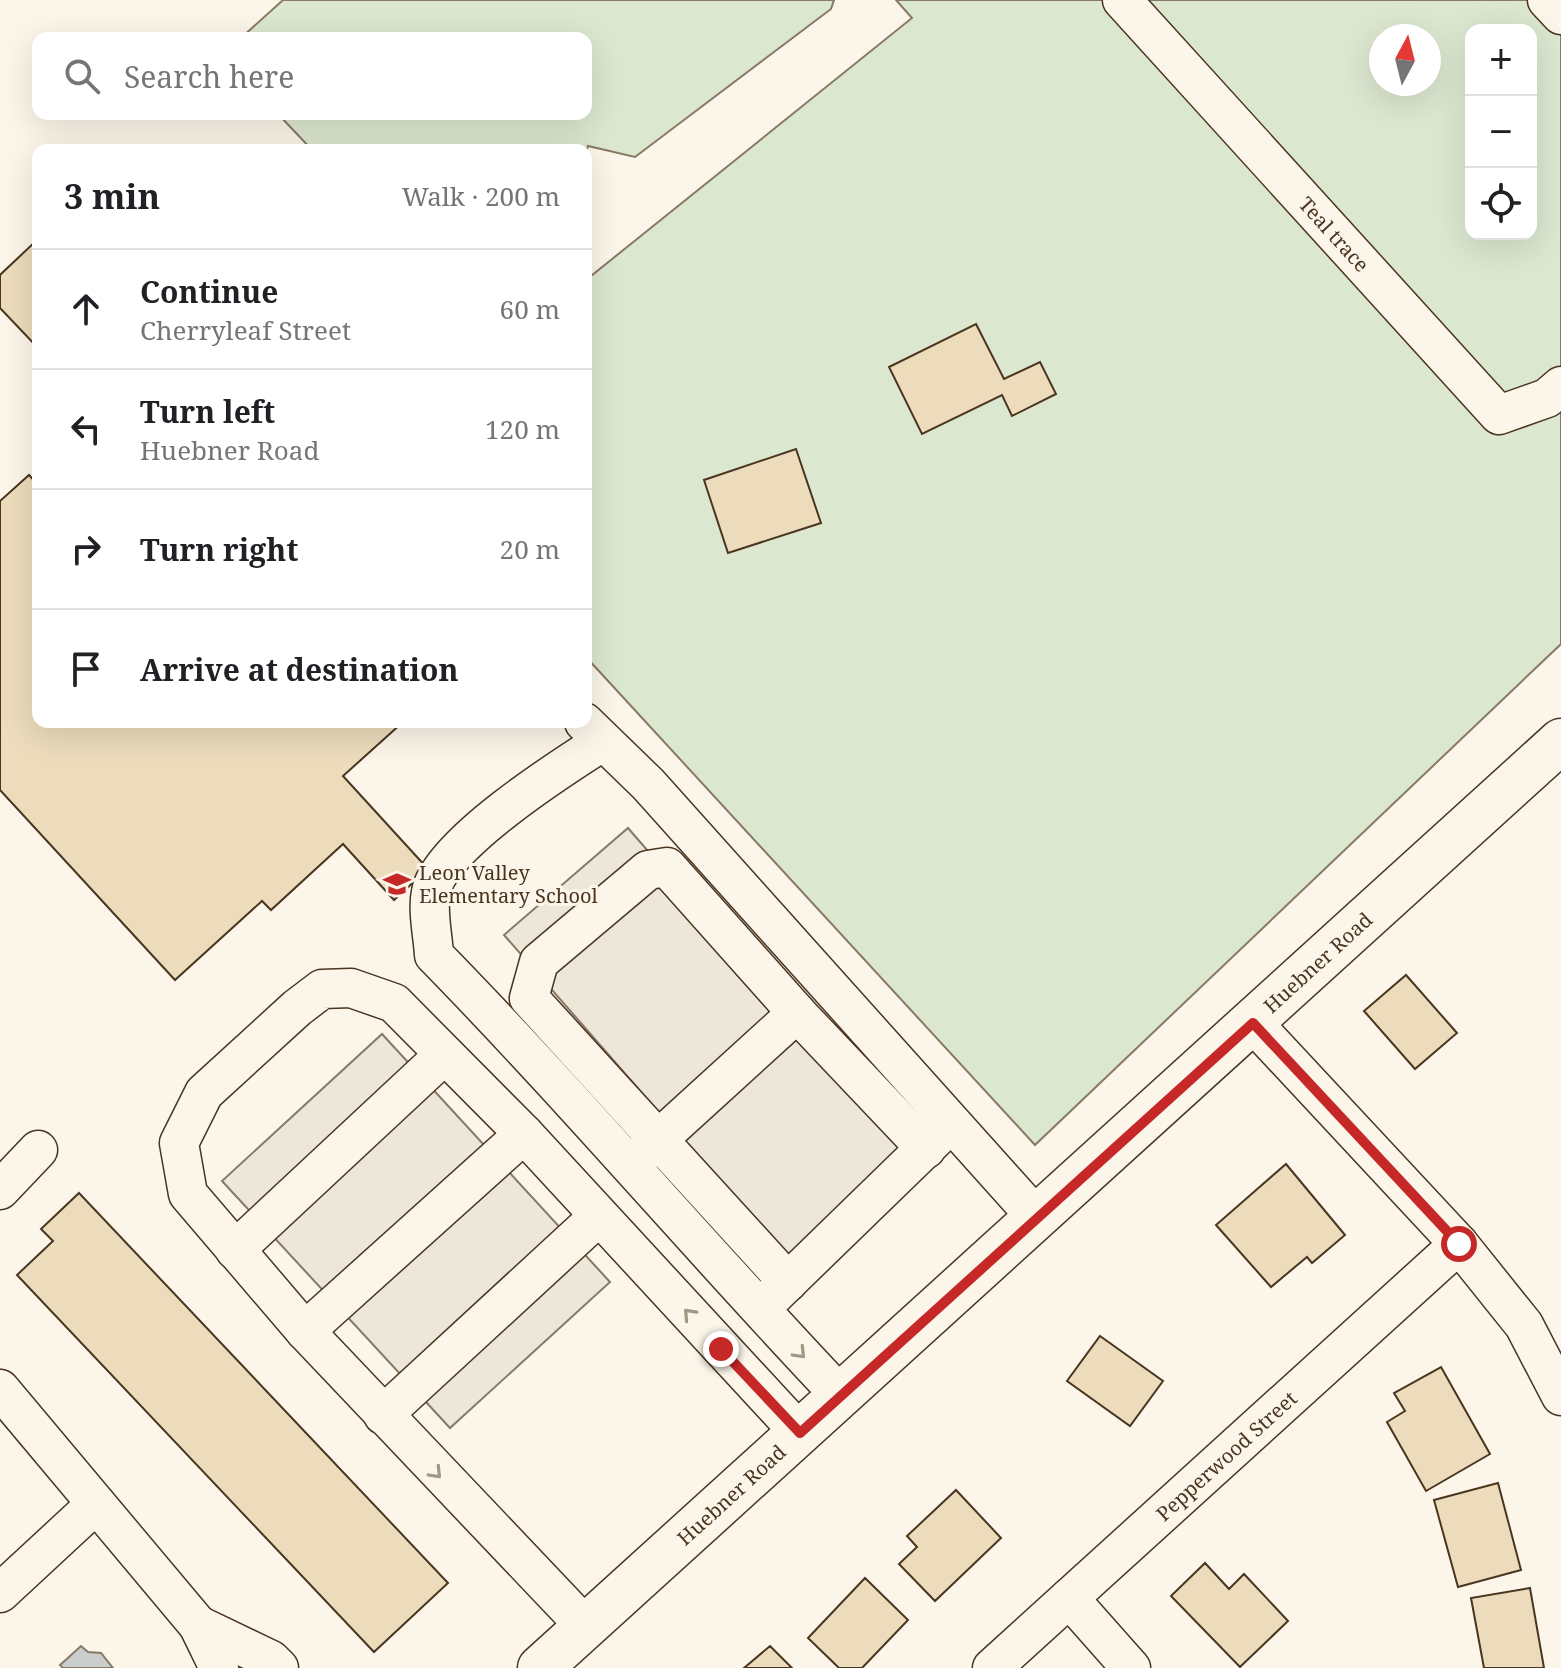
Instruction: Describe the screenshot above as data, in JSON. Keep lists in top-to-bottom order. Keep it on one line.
{"streets":{"main road":["Huebner Road"],"street":["Teal trace","Pepperwood Street"]},"places":{"school or university":["Leon Valley Elementary School"]},"north":"top","page":{"map_buttons":["+","−"],"search":"Search here","heading":["3 min","Walk · 200 m"],"list":[["Continue","Cherryleaf Street","60 m"],["Turn left","Huebner Road","120 m"],["Turn right","20 m"],"Arrive at destination"]}}
